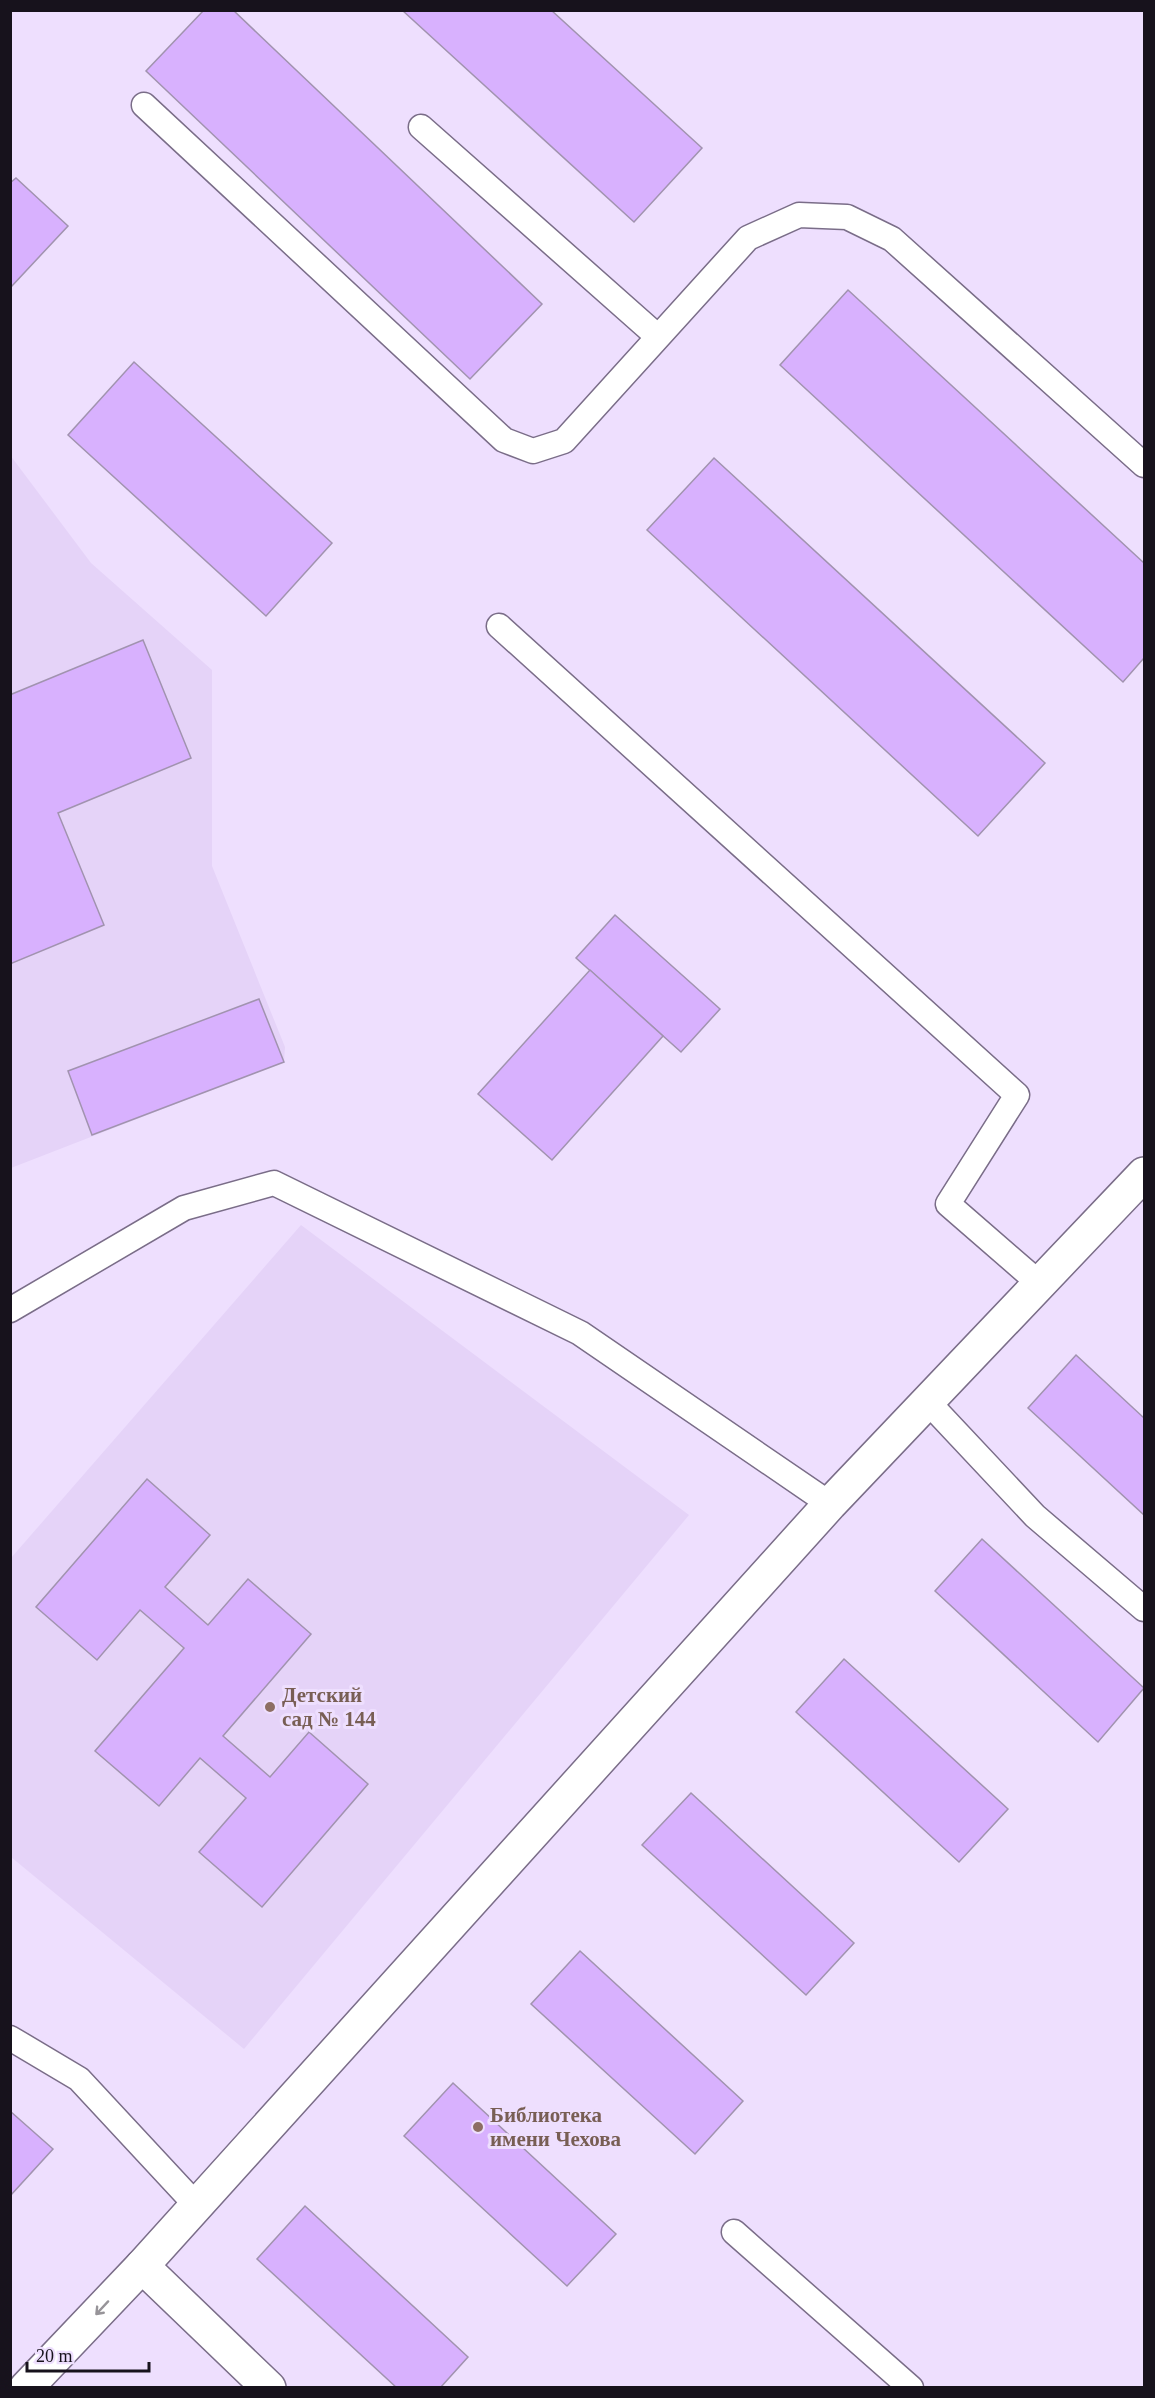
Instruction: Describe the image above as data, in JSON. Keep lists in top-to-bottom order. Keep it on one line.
{"places":["Детский сад № 144","Библиотека имени Чехова"],"scale_bar":"20 m"}
